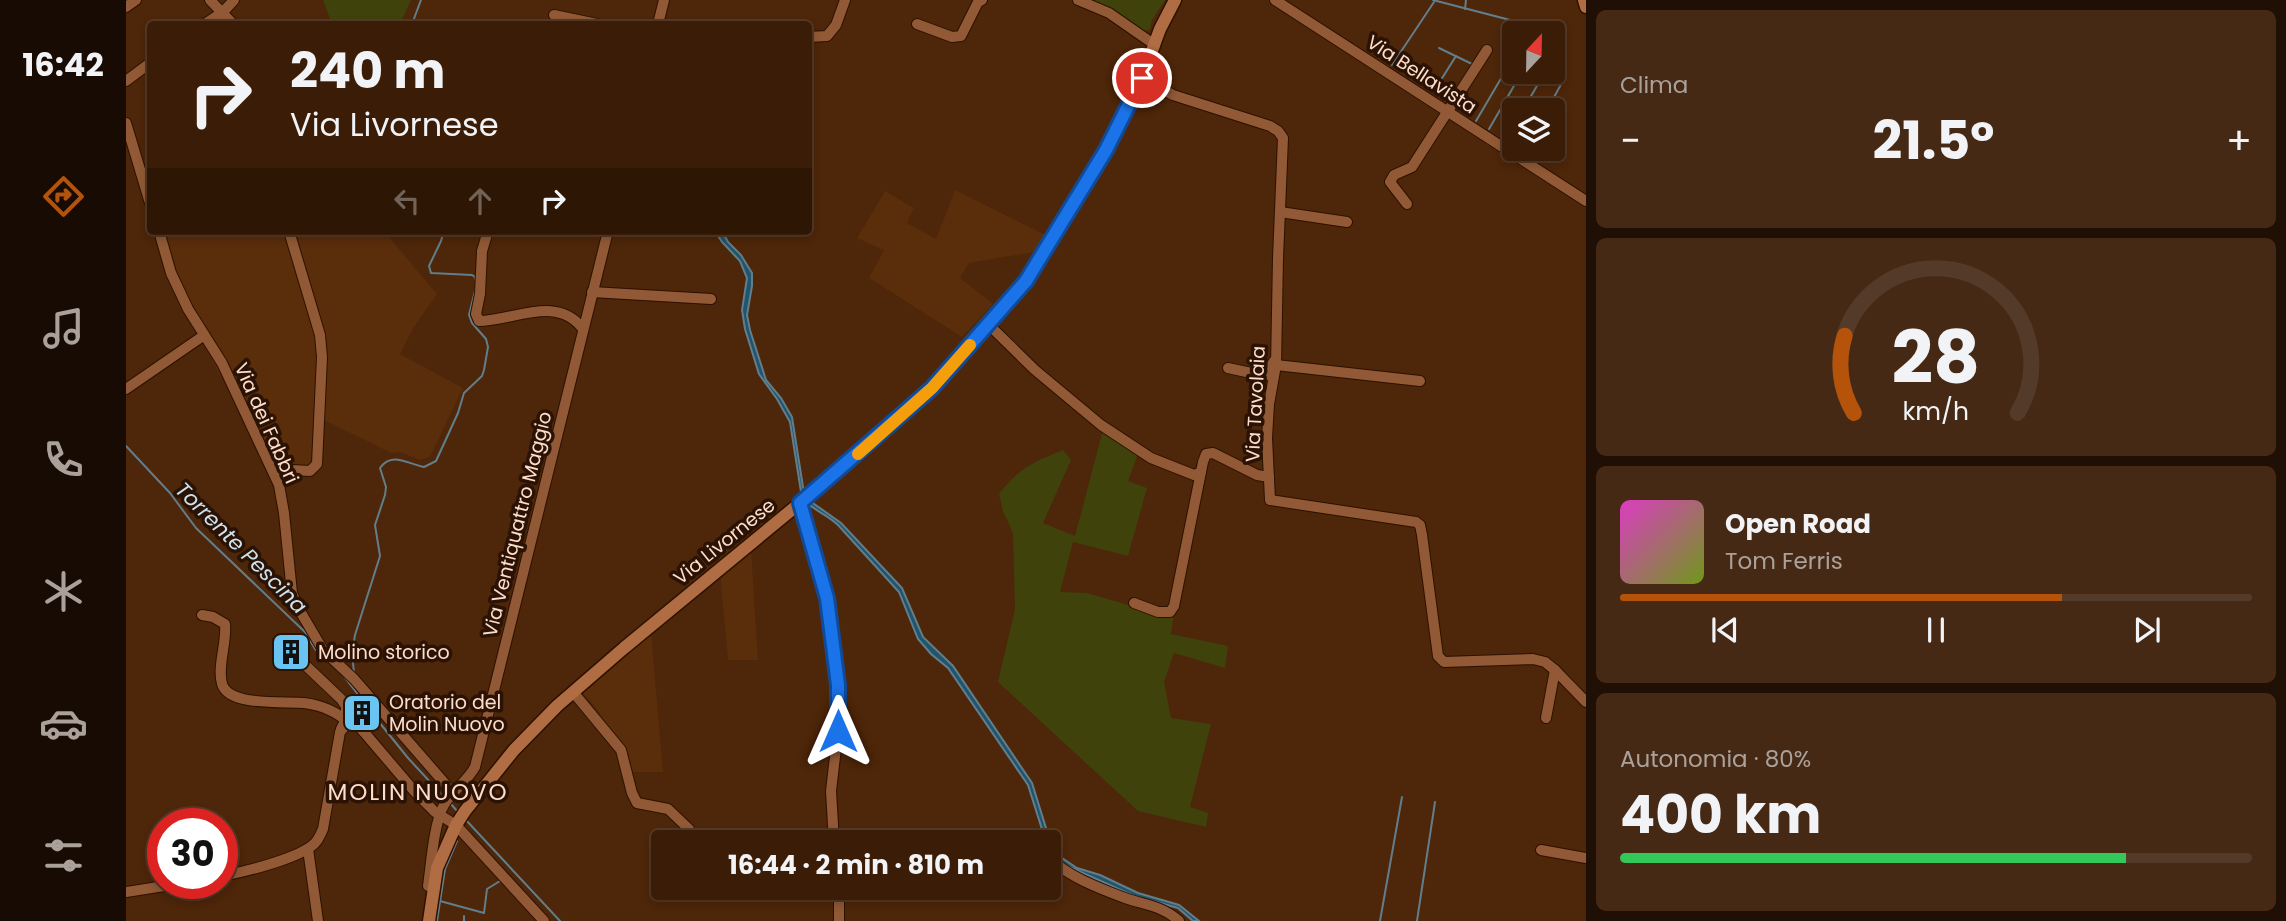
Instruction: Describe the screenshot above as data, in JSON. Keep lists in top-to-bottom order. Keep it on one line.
{"streets":{"main road":["Via Livornese"],"street":["Via Bellavista","Via Tavolaia","Via dei Fabbri","Via Ventiquattro Maggio"]},"crossings":[["Via Tavolaia","Via Livornese"],["Via dei Fabbri","Via Ventiquattro Maggio"]],"districts":["MOLIN NUOVO"],"water":["Torrente Pescina"],"places":{"building":["Molino storico","Oratorio del Molin Nuovo"]},"north":"top","page":{"tabs":"16:42","tile":["Clima",["Autonomia · 80%","400 km"]],"turn":["240 m","Via Livornese"],"heat":["−","21.5°","+"],"song":["Open Road","Tom Ferris"],"limit":"30","trip":"16:44 · 2 min · 810 m","gauge":["28","km/h"]}}
